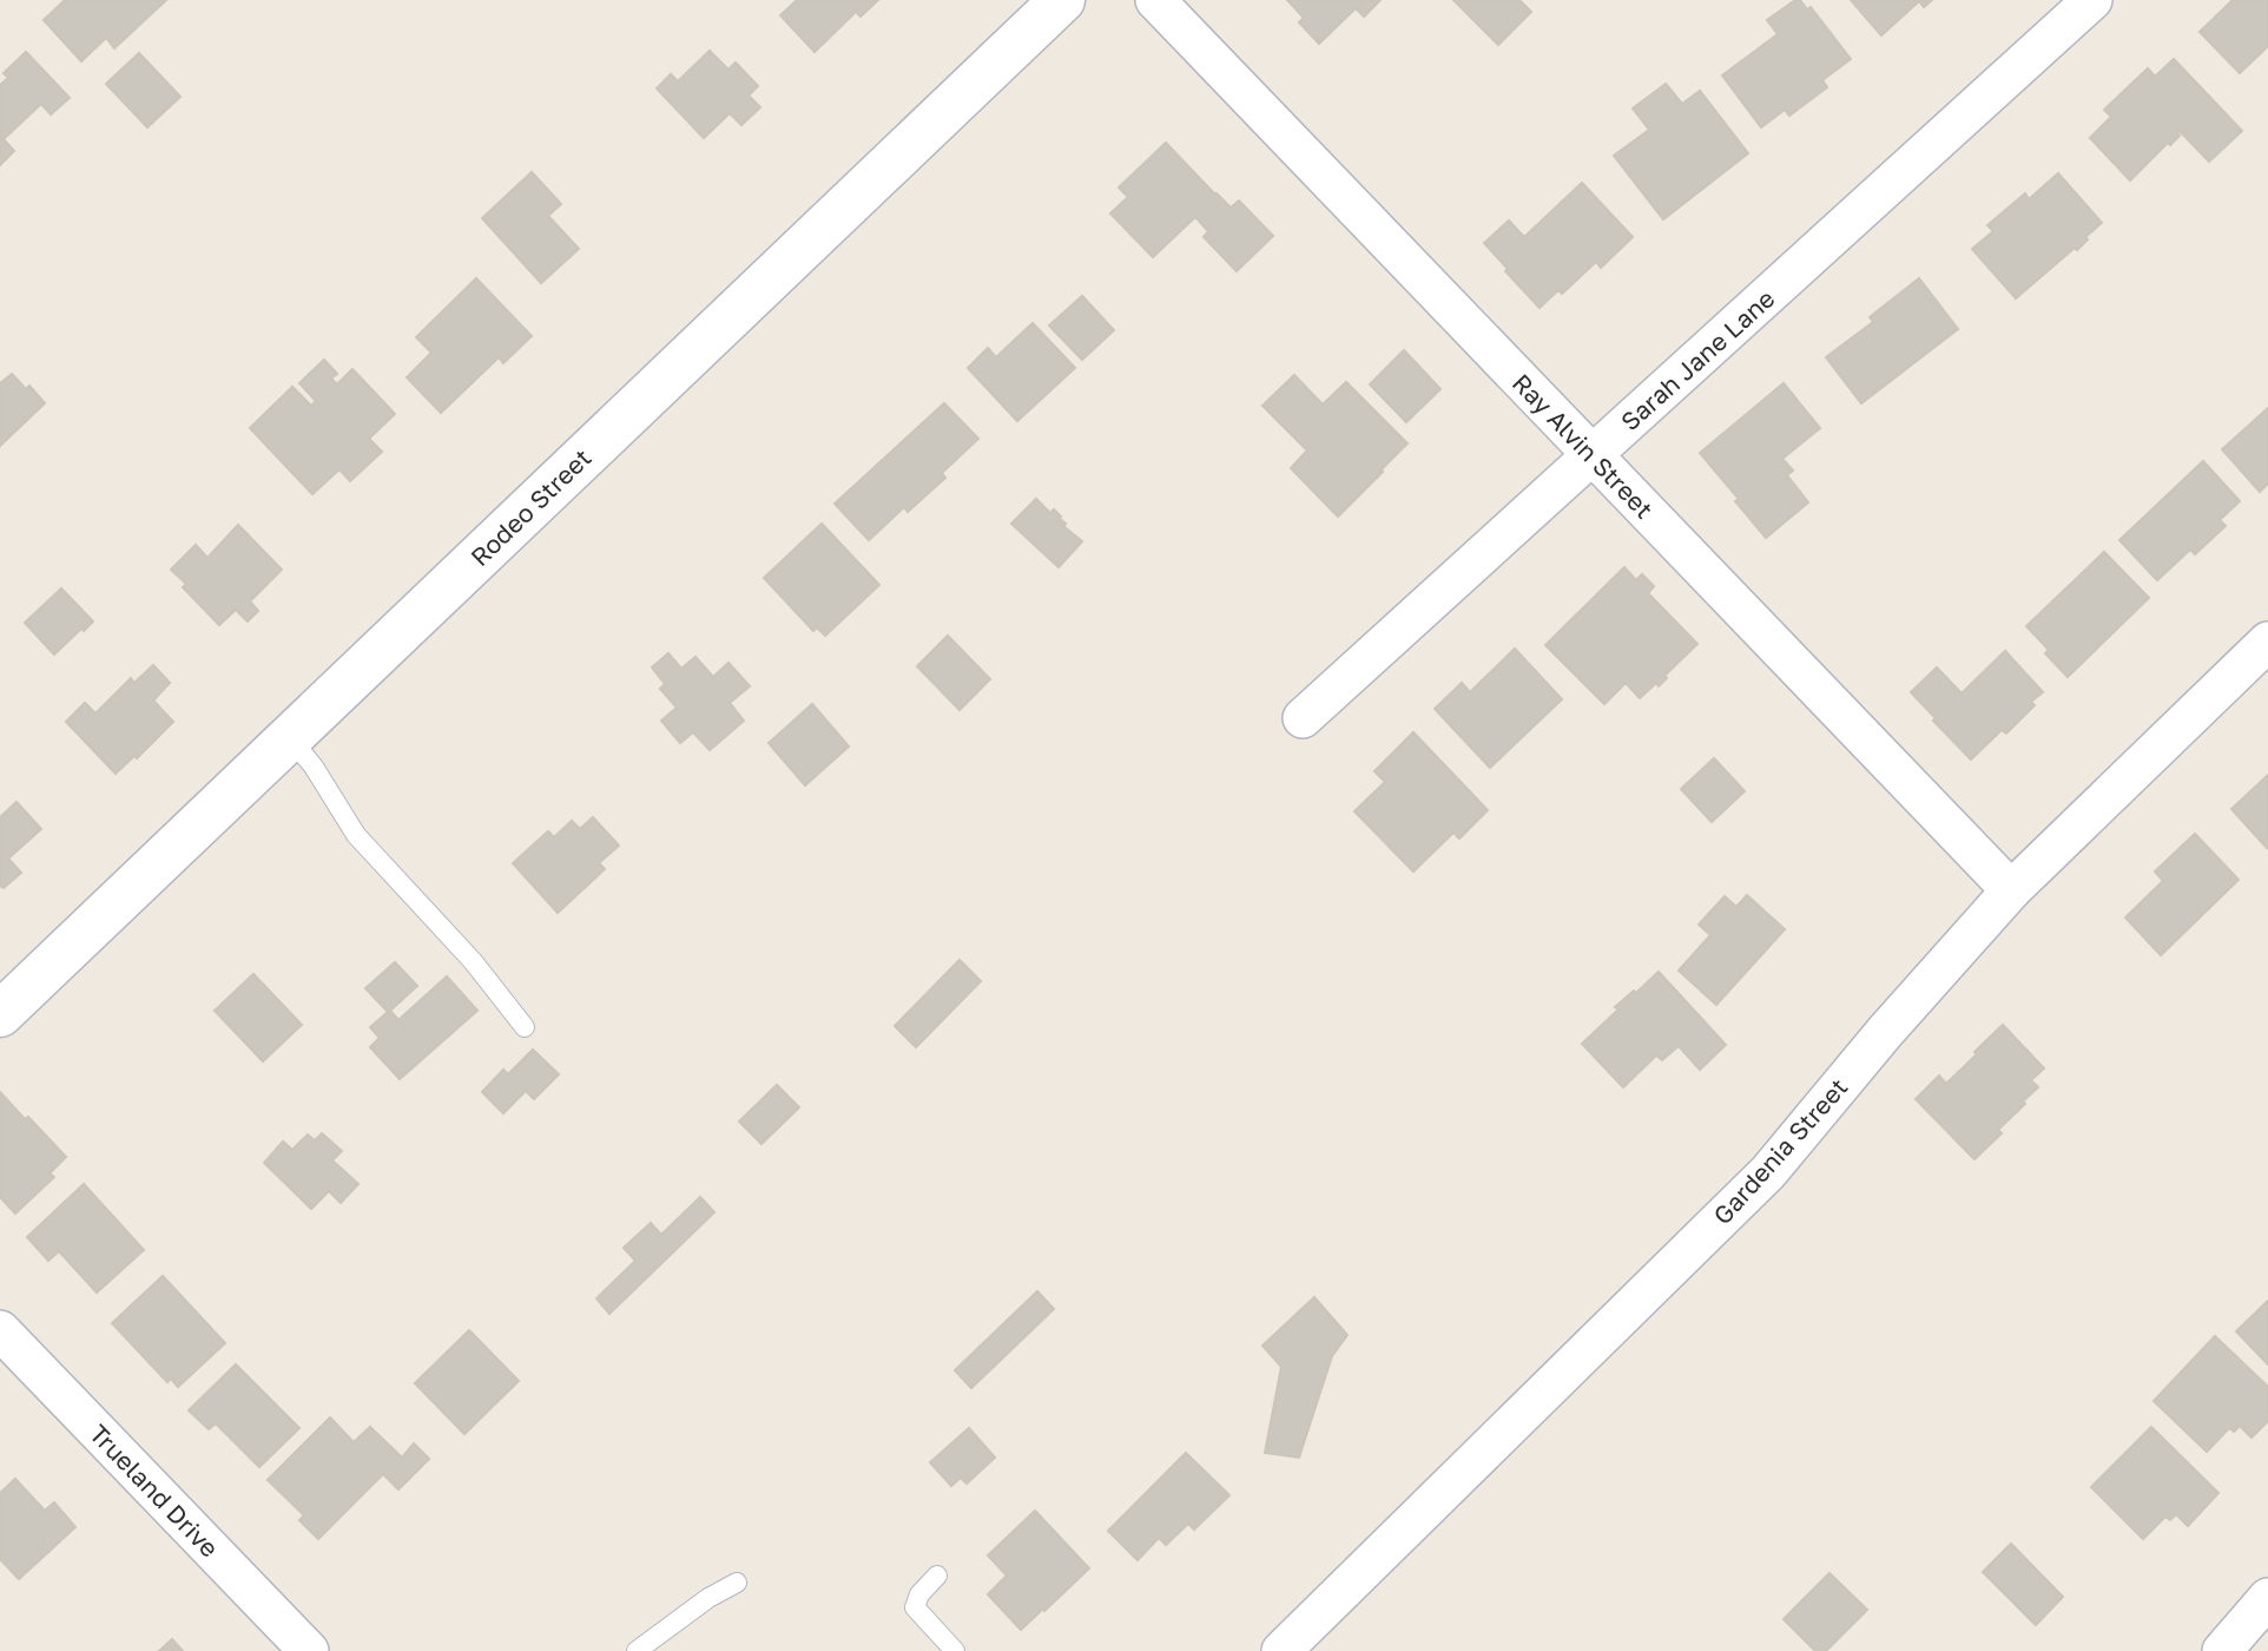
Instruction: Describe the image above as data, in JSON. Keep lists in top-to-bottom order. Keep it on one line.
{"streets":{"street":["Sarah Jane Lane","Ray Alvin Street","Rodeo Street","Gardenia Street","Trueland Drive"]},"crossings":[["Sarah Jane Lane","Ray Alvin Street"],["Ray Alvin Street","Gardenia Street"]]}
